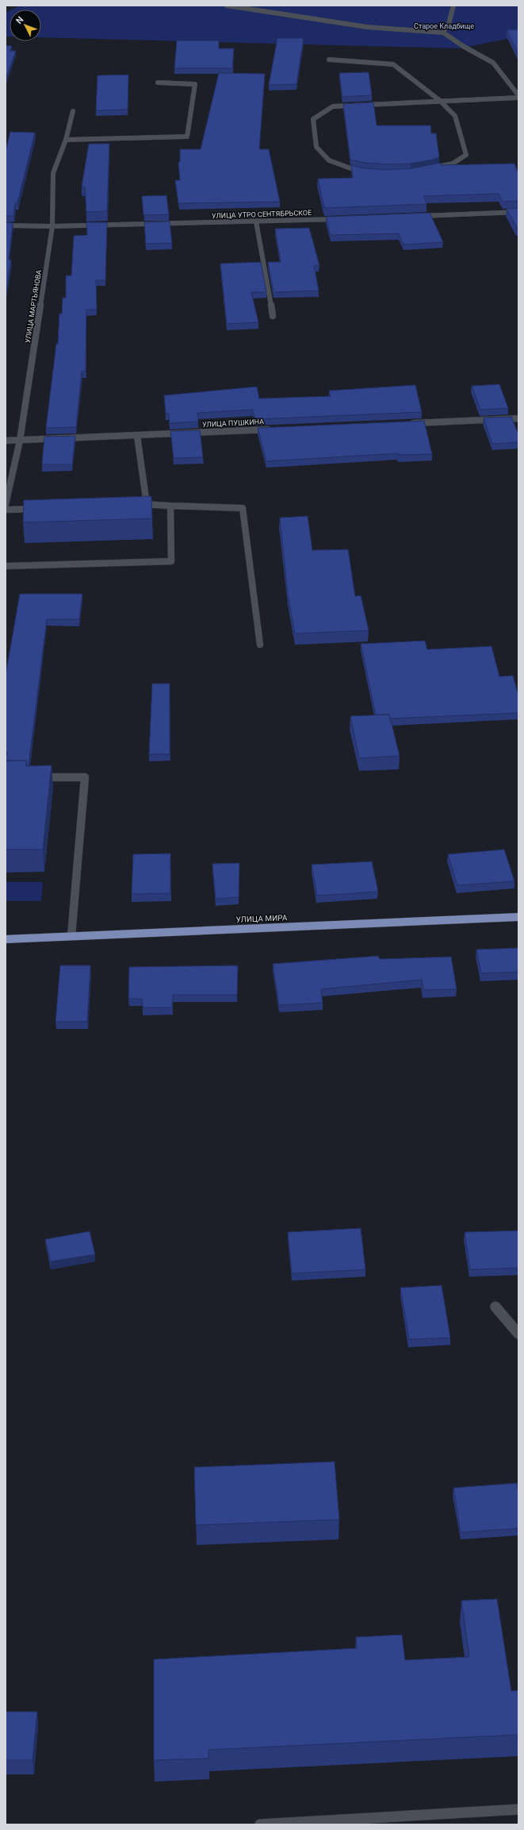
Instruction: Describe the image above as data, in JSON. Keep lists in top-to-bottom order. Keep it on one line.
{"streets":{"main road":["УЛИЦА МИРА"],"street":["УЛИЦА УТРО СЕНТЯБРЬСКОЕ","УЛИЦА МАРТЬЯНОВА","УЛИЦА ПУШКИНА"]},"crossings":[["УЛИЦА УТРО СЕНТЯБРЬСКОЕ","УЛИЦА МАРТЬЯНОВА"],["УЛИЦА МАРТЬЯНОВА","УЛИЦА ПУШКИНА"]],"parks":["Старое Кладбище"],"north":"top left"}
